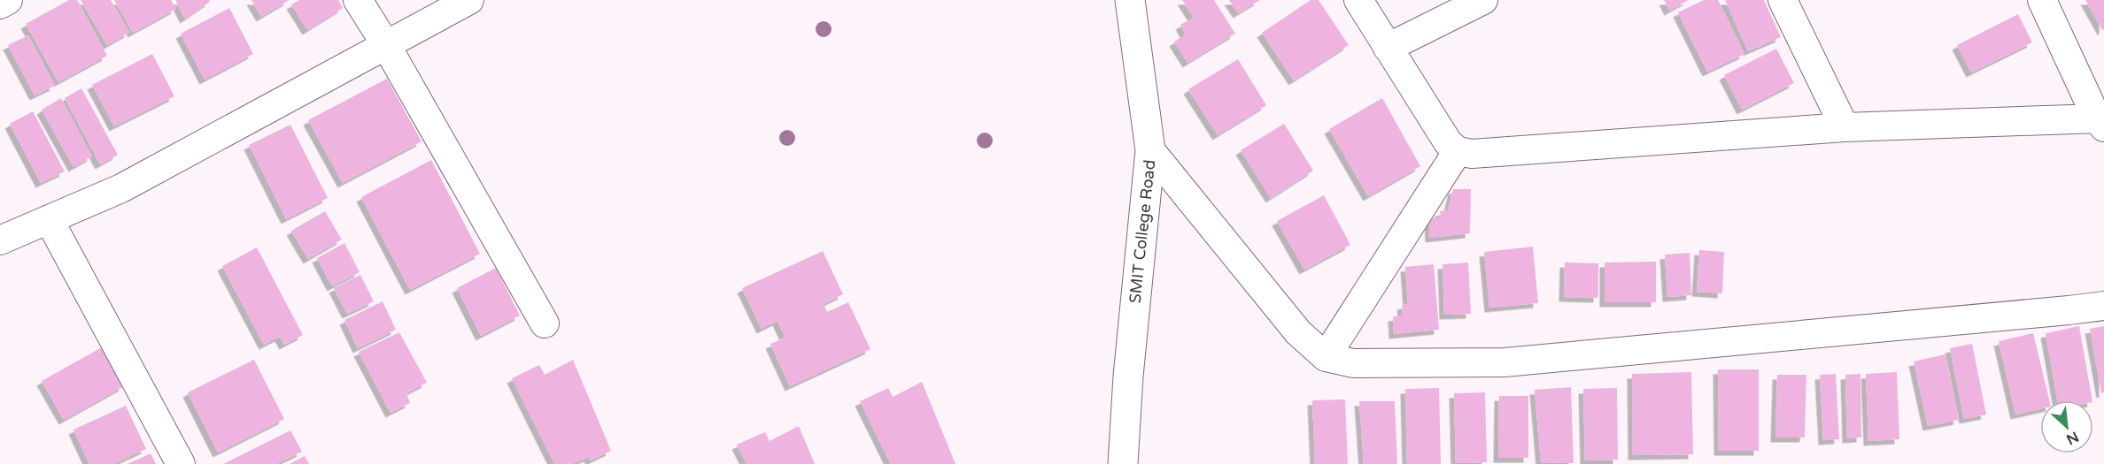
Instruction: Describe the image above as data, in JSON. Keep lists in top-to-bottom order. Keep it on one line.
{"streets":{"main road":["SMIT College Road"]},"north":"bottom right"}
